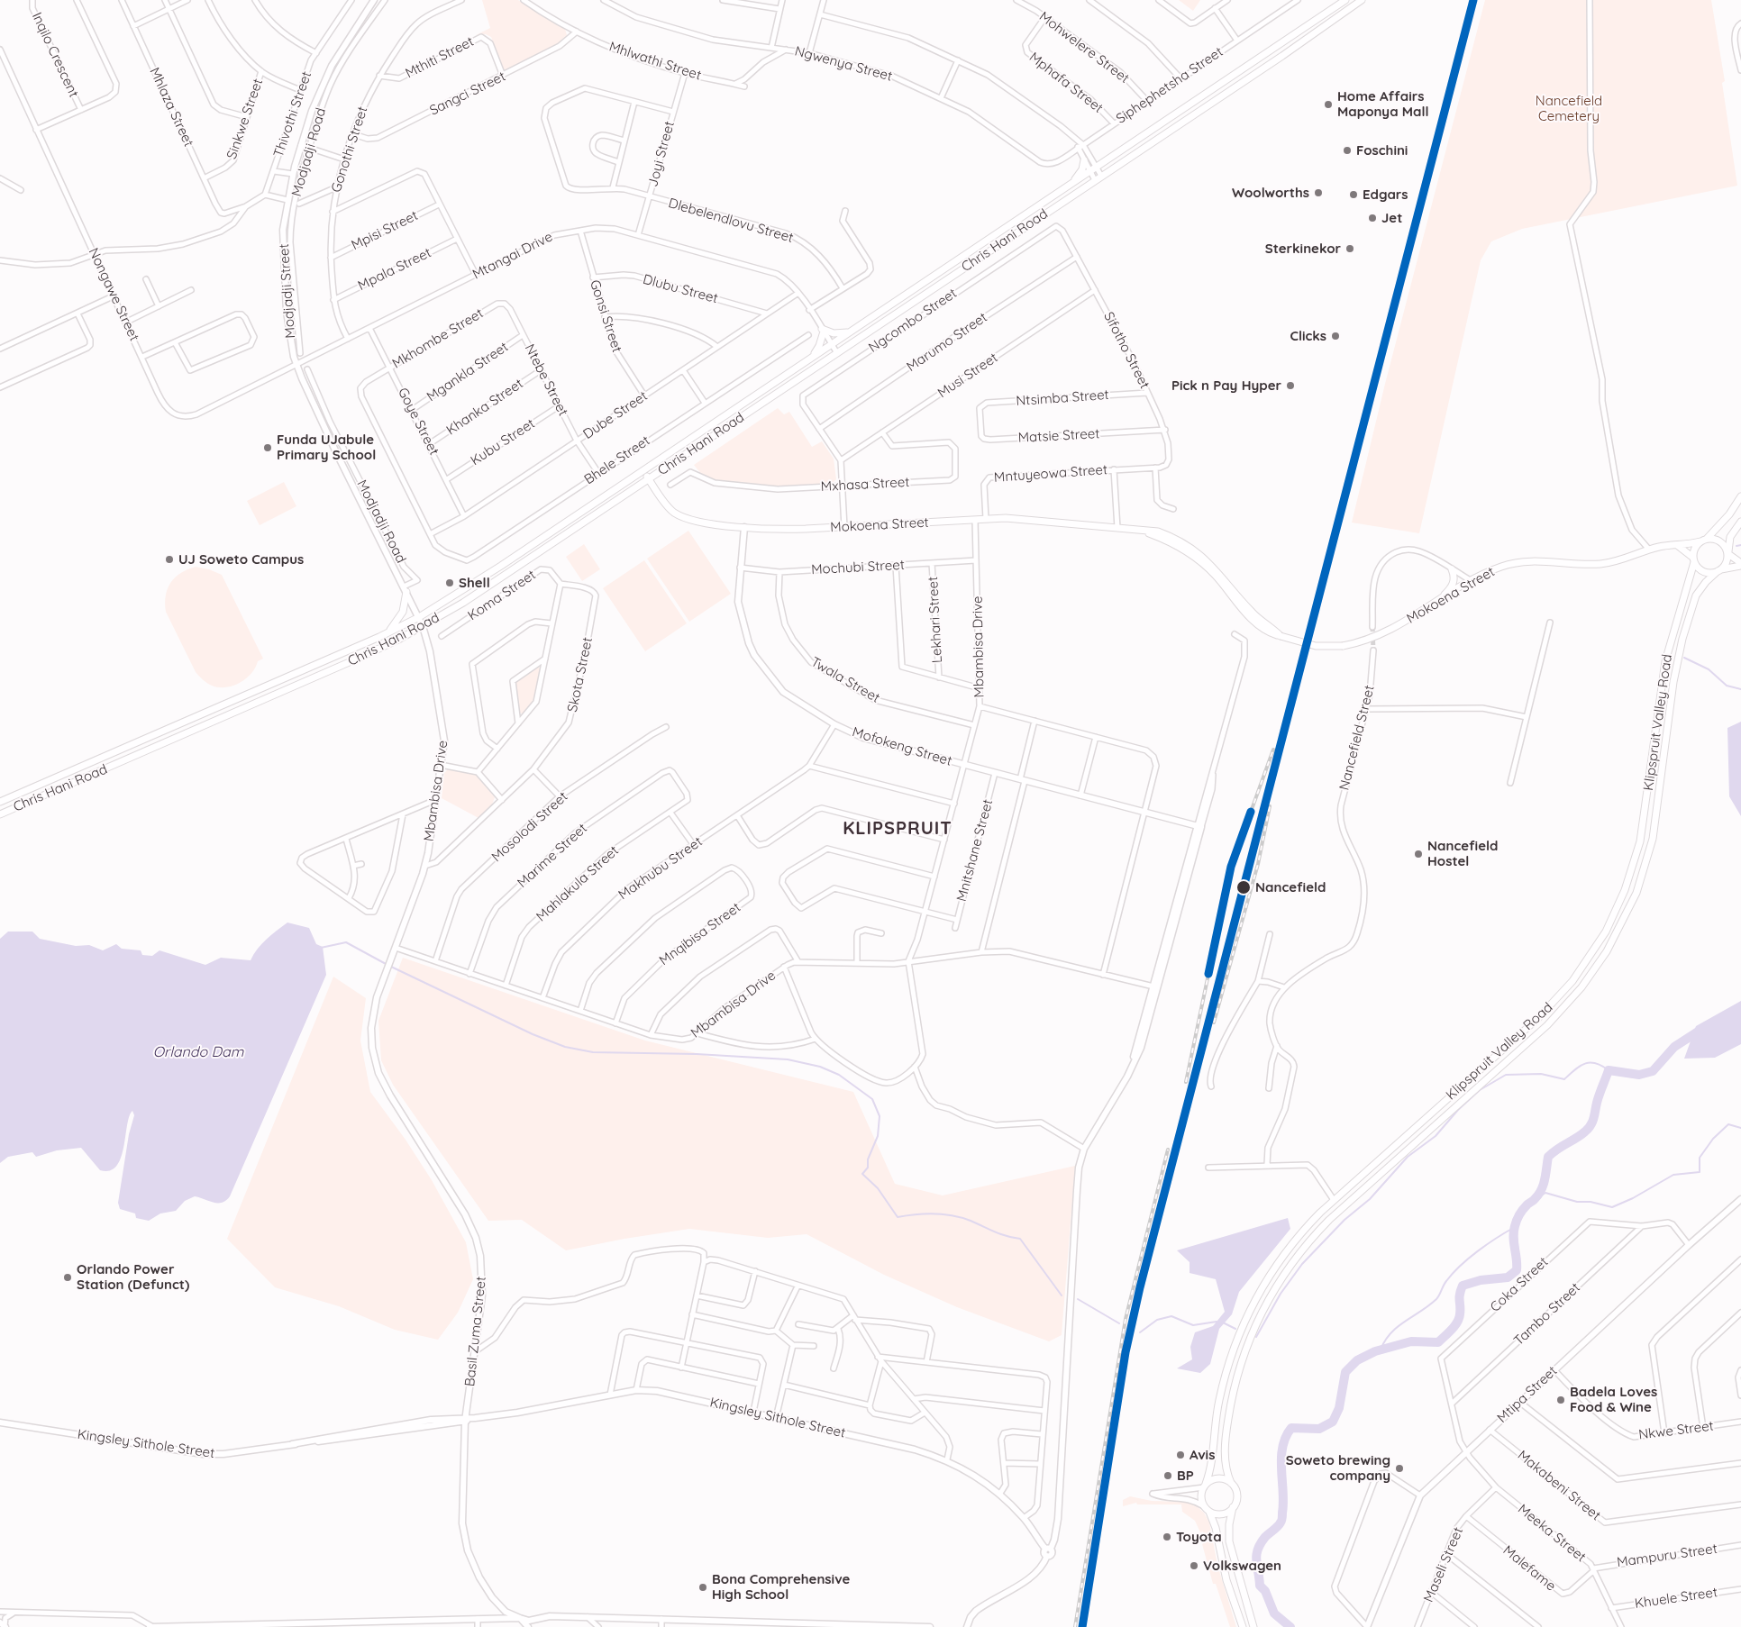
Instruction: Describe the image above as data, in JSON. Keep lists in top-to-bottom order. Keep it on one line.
{"streets":{"main road":["Chris Hani Road","Mokoena Street","Klipspruit Valley Road"],"street":["Mohwelere Street","Inqilo Crescent","Mthiti Street","Mhlwathi Street","Ngwenya Street","Mphafa Street","Siphephetsha Street","Sangci Street","Mhlaza Street","Thivothi Street","Sinkwe Street","Gonothi Street","Modjadji Road","Joyi Street","Dlebelendlovu Street","Mpisi Street","Mtangai Drive","Mpala Street","Dlubu Street","Modjadji Street","Nongawe Street","Gonsi Street","Ngcombo Street","Mkhombe Street","Marumo Street","Sifotho Street","Mgankla Street","Musi Street","Ntebe Street","Ntsimba Street","Khanka Street","Dube Street","Goye Street","Matsie Street","Kubu Street","Bhele Street","Mntuyeowa Street","Mxhasa Street","Mochubi Street","Koma Street","Lekhari Street","Mbambisa Drive","Skota Street","Twala Street","Nancefield Street","Mofokeng Street","Mosolodi Street","Mnitshane Street","Marime Street","Makhubu Street","Mahlakula Street","Mnqibisa Street","Coka Street","Tambo Street","Basil Zuma Street","Mtipa Street","Kingsley Sithole Street","Nkwe Street","Makabeni Street","Meeka Street","Mampuru Street","Maseli Street","Malefame","Khuele Street"]},"crossings":[["Mohwelere Street","Mphafa Street"],["Mohwelere Street","Siphephetsha Street"],["Inqilo Crescent","Nongawe Street"],["Mthiti Street","Sangci Street"],["Mthiti Street","Gonothi Street"],["Mhlwathi Street","Sangci Street"],["Mhlwathi Street","Joyi Street"],["Ngwenya Street","Siphephetsha Street"],["Mphafa Street","Siphephetsha Street"],["Sangci Street","Gonothi Street"],["Mhlaza Street","Sinkwe Street"],["Gonothi Street","Mpisi Street"],["Gonothi Street","Mtangai Drive"],["Gonothi Street","Mpala Street"],["Modjadji Road","Modjadji Street"],["Joyi Street","Dlebelendlovu Street"],["Joyi Street","Mtangai Drive"],["Chris Hani Road","Mtangai Drive"],["Chris Hani Road","Modjadji Street"],["Chris Hani Road","Mokoena Street"],["Chris Hani Road","Mbambisa Drive"],["Mtangai Drive","Modjadji Street"],["Mtangai Drive","Nongawe Street"],["Mtangai Drive","Gonsi Street"],["Mtangai Drive","Dube Street"],["Mtangai Drive","Goye Street"],["Dlubu Street","Gonsi Street"],["Dlubu Street","Dube Street"],["Modjadji Street","Nongawe Street"],["Modjadji Street","Mbambisa Drive"],["Gonsi Street","Dube Street"],["Ngcombo Street","Marumo Street"],["Ngcombo Street","Sifotho Street"],["Mkhombe Street","Ntebe Street"],["Mkhombe Street","Dube Street"],["Mkhombe Street","Goye Street"],["Mkhombe Street","Bhele Street"],["Marumo Street","Sifotho Street"],["Sifotho Street","Musi Street"],["Sifotho Street","Ntsimba Street"],["Sifotho Street","Matsie Street"],["Sifotho Street","Mntuyeowa Street"],["Mgankla Street","Ntebe Street"],["Mgankla Street","Goye Street"],["Musi Street","Mxhasa Street"],["Ntebe Street","Khanka Street"],["Ntebe Street","Dube Street"],["Ntebe Street","Kubu Street"],["Ntebe Street","Bhele Street"],["Ntsimba Street","Matsie Street"],["Khanka Street","Goye Street"],["Dube Street","Goye Street"],["Dube Street","Bhele Street"],["Goye Street","Kubu Street"],["Mntuyeowa Street","Mokoena Street"],["Mokoena Street","Mbambisa Drive"],["Mokoena Street","Klipspruit Valley Road"],["Mokoena Street","Mofokeng Street"],["Mochubi Street","Lekhari Street"],["Mochubi Street","Mbambisa Drive"],["Mochubi Street","Twala Street"],["Mochubi Street","Mofokeng Street"],["Koma Street","Skota Street"],["Mbambisa Drive","Skota Street"],["Mbambisa Drive","Twala Street"],["Mbambisa Drive","Mofokeng Street"],["Mbambisa Drive","Mosolodi Street"],["Mbambisa Drive","Marime Street"],["Mbambisa Drive","Makhubu Street"],["Mbambisa Drive","Mahlakula Street"],["Mbambisa Drive","Mnqibisa Street"],["Mbambisa Drive","Basil Zuma Street"],["Mofokeng Street","Mnitshane Street"],["Mofokeng Street","Makhubu Street"],["Marime Street","Mahlakula Street"],["Coka Street","Tambo Street"],["Coka Street","Mtipa Street"],["Coka Street","Meeka Street"],["Basil Zuma Street","Kingsley Sithole Street"],["Mtipa Street","Nkwe Street"],["Mtipa Street","Makabeni Street"],["Mtipa Street","Meeka Street"],["Meeka Street","Mampuru Street"],["Meeka Street","Maseli Street"],["Meeka Street","Malefame"],["Meeka Street","Khuele Street"],["Mampuru Street","Malefame"],["Maseli Street","Malefame"]],"districts":["KLIPSPRUIT"],"water":["Orlando Dam"],"parks":["Nancefield Cemetery"],"places":["Home Affairs Maponya Mall","Foschini","Woolworths","Edgars","Jet","Sterkinekor","Clicks","Pick n Pay Hyper","Funda UJabule Primary School","UJ Soweto Campus","Shell","Nancefield Hostel","Nancefield","Orlando Power Station (Defunct)","Badela Loves Food & Wine","Avis","Soweto brewing company","BP","Toyota","Volkswagen","Bona Comprehensive High School"]}
